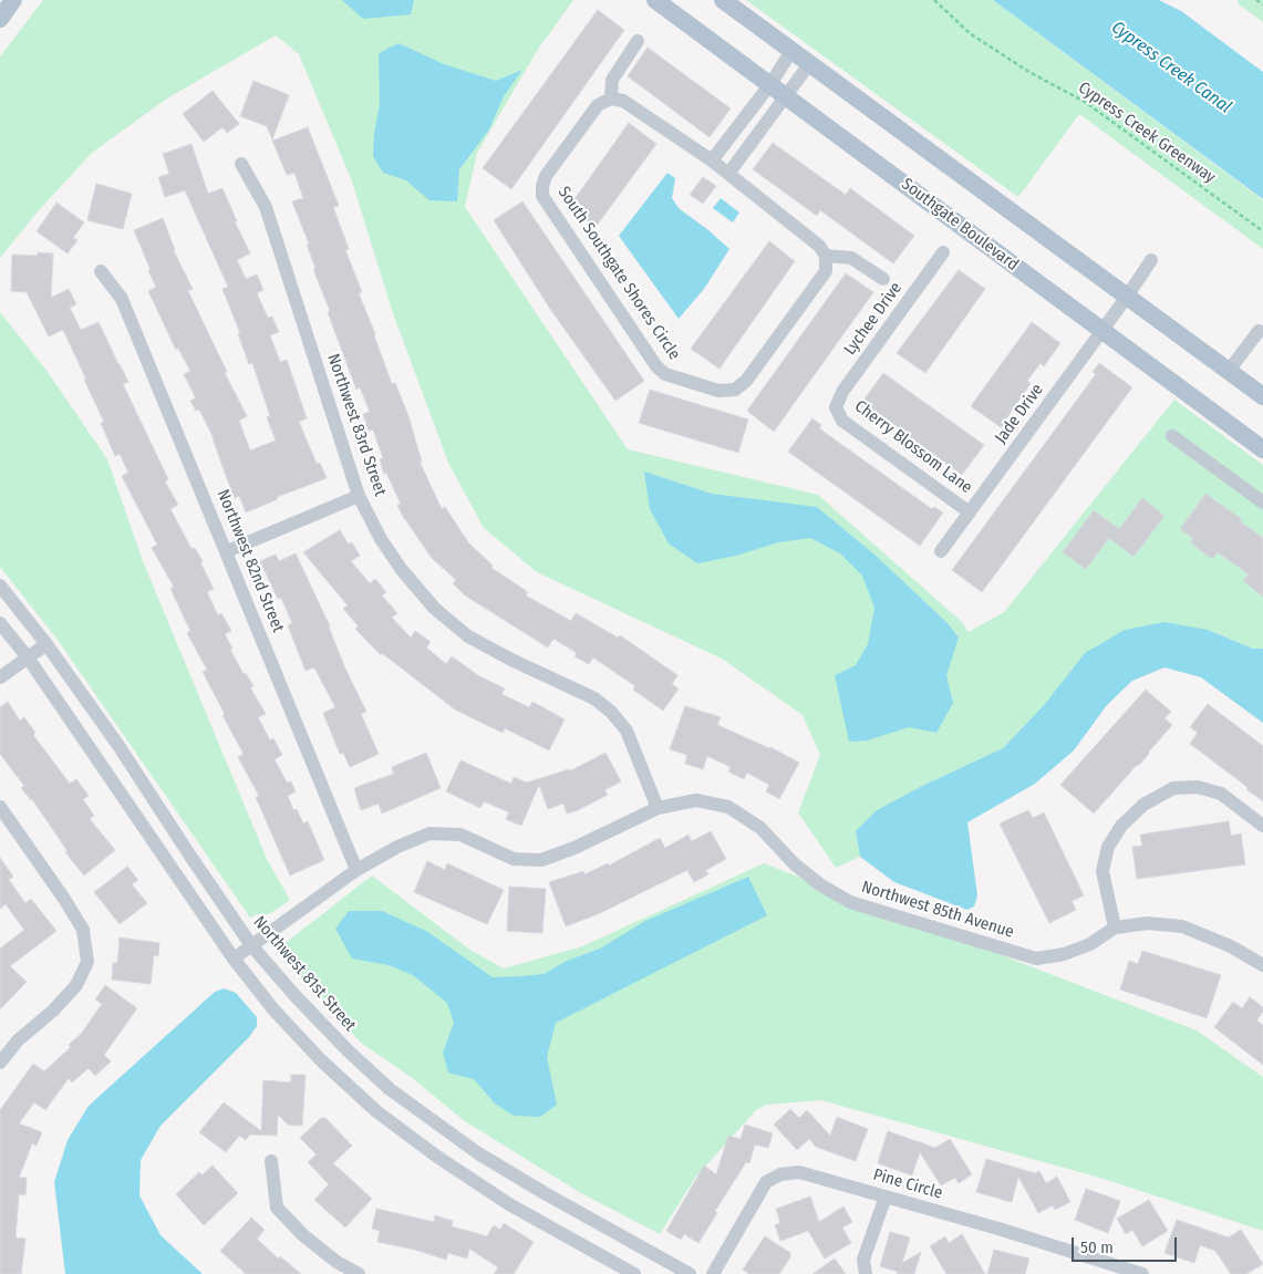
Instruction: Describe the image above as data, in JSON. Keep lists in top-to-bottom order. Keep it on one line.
{"streets":{"main road":["Southgate Boulevard"],"street":["South Southgate Shores Circle","Lychee Drive","Jade Drive","Northwest 83rd Street","Cherry Blossom Lane","Northwest 82nd Street","Northwest 85th Avenue","Northwest 81st Street","Pine Circle"],"path":["Cypress Creek Greenway"]},"crossings":[["Southgate Boulevard","Jade Drive"],["Lychee Drive","Cherry Blossom Lane"],["Jade Drive","Cherry Blossom Lane"],["Northwest 83rd Street","Northwest 85th Avenue"],["Northwest 82nd Street","Northwest 85th Avenue"],["Northwest 85th Avenue","Northwest 81st Street"]],"water":["Cypress Creek Canal"],"scale_bar":"50 m"}
